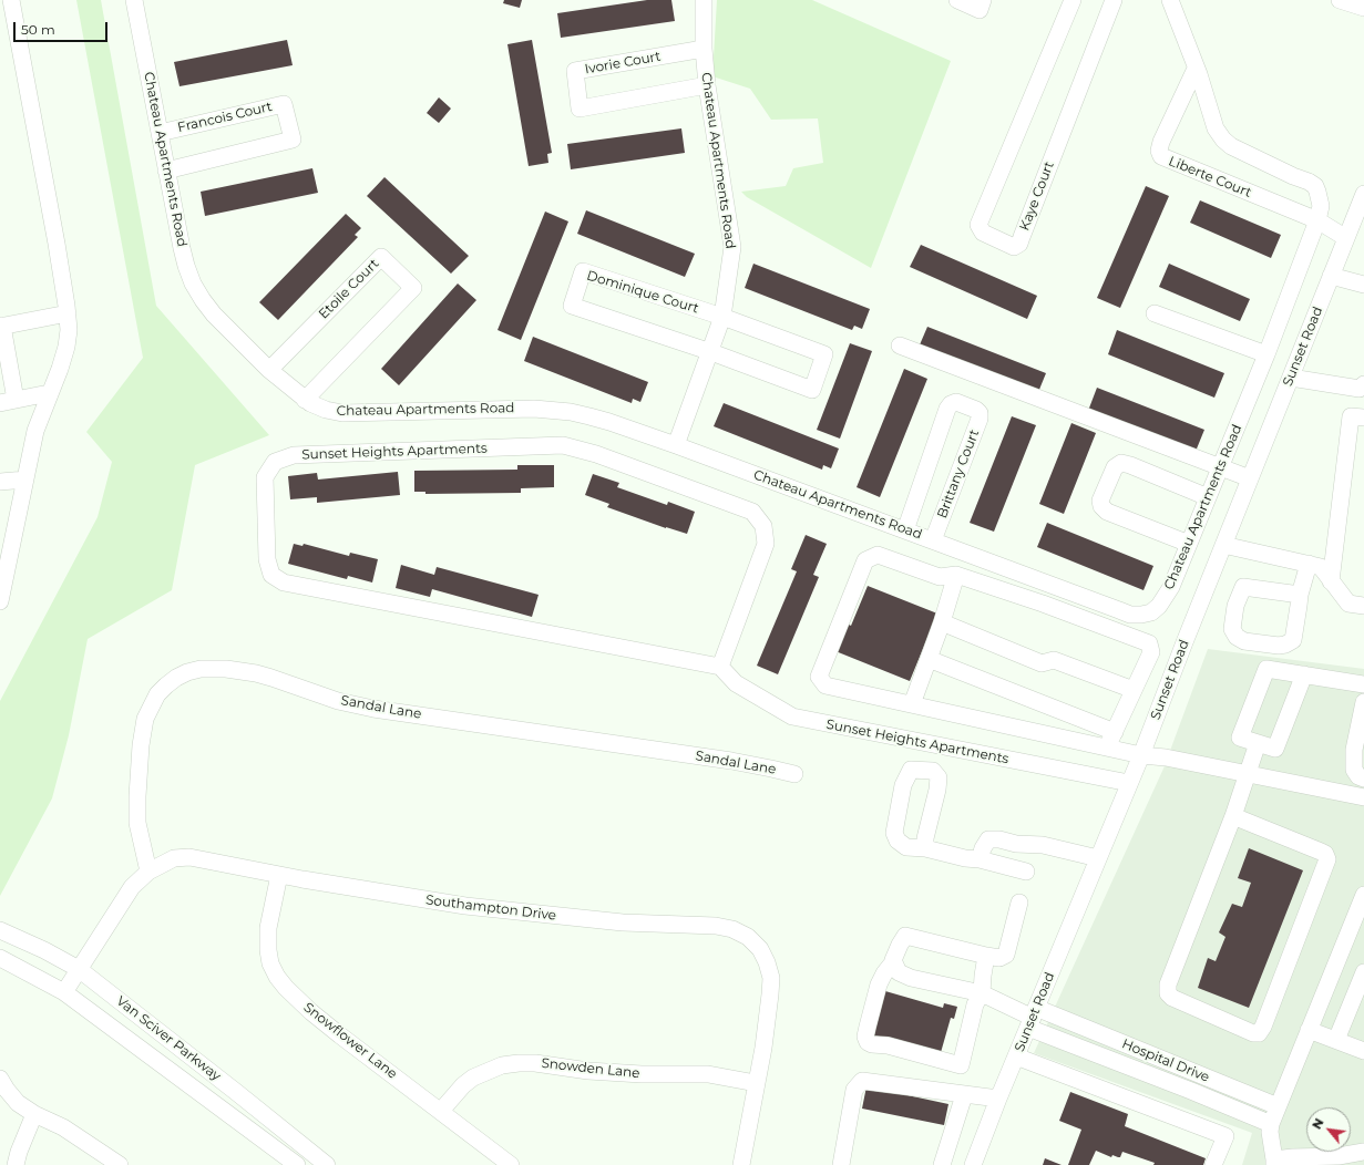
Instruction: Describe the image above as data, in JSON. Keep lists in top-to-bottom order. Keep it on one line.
{"streets":{"street":["Ivorie Court","Francois Court","Chateau Apartments Road","Liberte Court","Kaye Court","Etoile Court","Dominique Court","Sunset Road","Sunset Heights Apartments","Brittany Court","Sandal Lane","Southampton Drive","Van Sciver Parkway","Snowflower Lane","Hospital Drive","Snowden Lane"]},"crossings":[["Ivorie Court","Chateau Apartments Road"],["Francois Court","Chateau Apartments Road"],["Chateau Apartments Road","Liberte Court"],["Chateau Apartments Road","Etoile Court"],["Chateau Apartments Road","Dominique Court"],["Chateau Apartments Road","Brittany Court"],["Liberte Court","Sunset Road"],["Sunset Road","Sunset Heights Apartments"],["Sunset Road","Hospital Drive"],["Sandal Lane","Southampton Drive"],["Southampton Drive","Van Sciver Parkway"],["Southampton Drive","Snowflower Lane"],["Southampton Drive","Snowden Lane"],["Snowflower Lane","Snowden Lane"]],"scale_bar":"50 m","north":"top left"}
